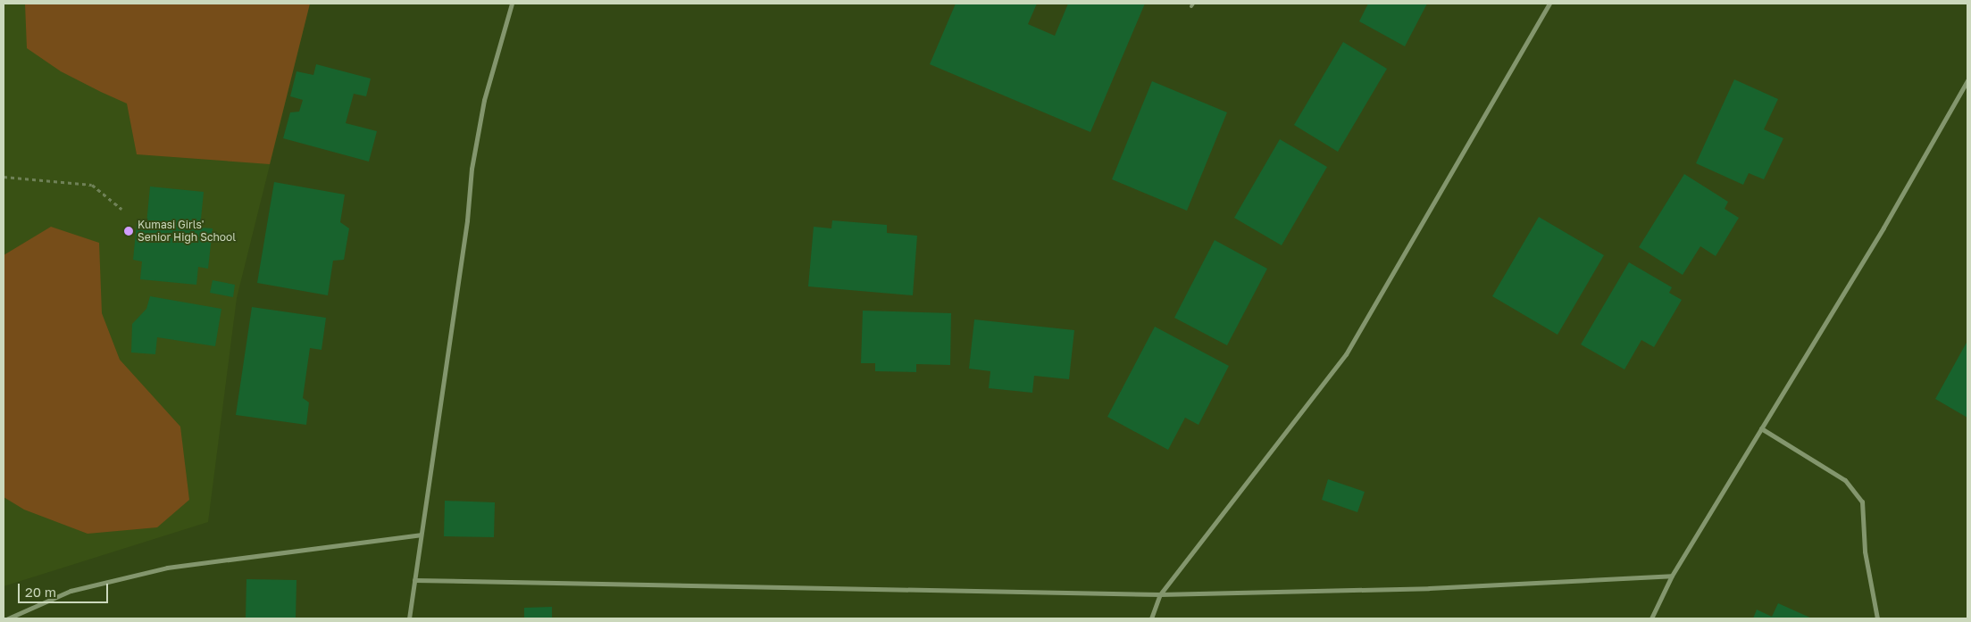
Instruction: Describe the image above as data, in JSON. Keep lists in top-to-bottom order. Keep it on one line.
{"places":["Kumasi Girls' Senior High School"],"scale_bar":"20 m"}
